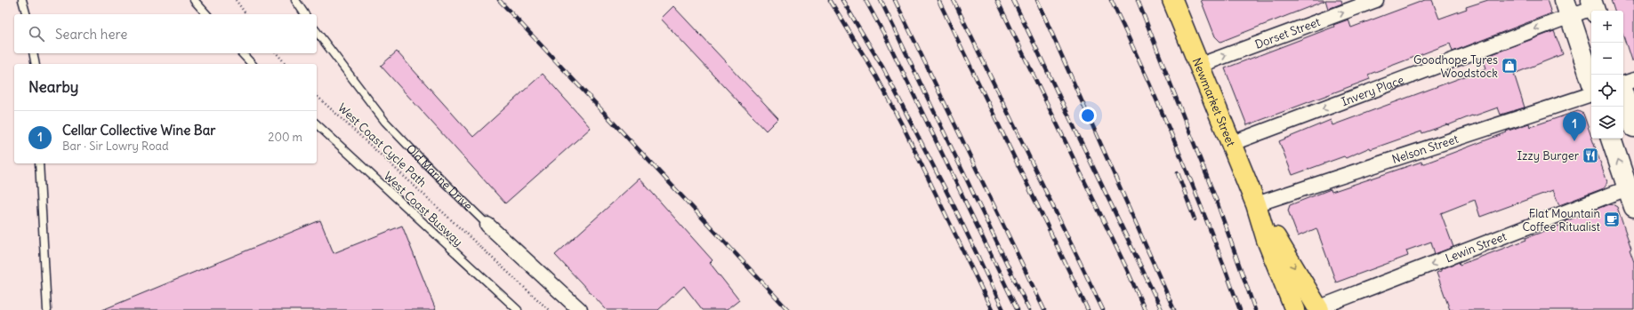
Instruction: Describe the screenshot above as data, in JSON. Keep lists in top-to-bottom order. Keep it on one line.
{"streets":{"main road":["Newmarket Street"],"street":["Dorset Street","Invery Place","Nelson Street","Old Marine Drive","Lewin Street"],"lane":["West Coast Busway"],"path":["West Coast Cycle Path"]},"crossings":[["Dorset Street","Newmarket Street"],["Invery Place","Newmarket Street"],["Newmarket Street","Nelson Street"],["Newmarket Street","Lewin Street"]],"one_way":["Dorset Street","Invery Place","Lewin Street"],"places":{"shop":["Goodhope Tyres Woodstock"],"restaurant":["Izzy Burger"],"cafe":["Flat Mountain Coffee Ritualist"]},"page":{"map_buttons":["+","−"],"search":"Search here","heading":"Nearby","list":[{"mark":"1","name":"Cellar Collective Wine Bar","note":"Bar · Sir Lowry Road","value":"200 m"}],"pins":"1"}}
